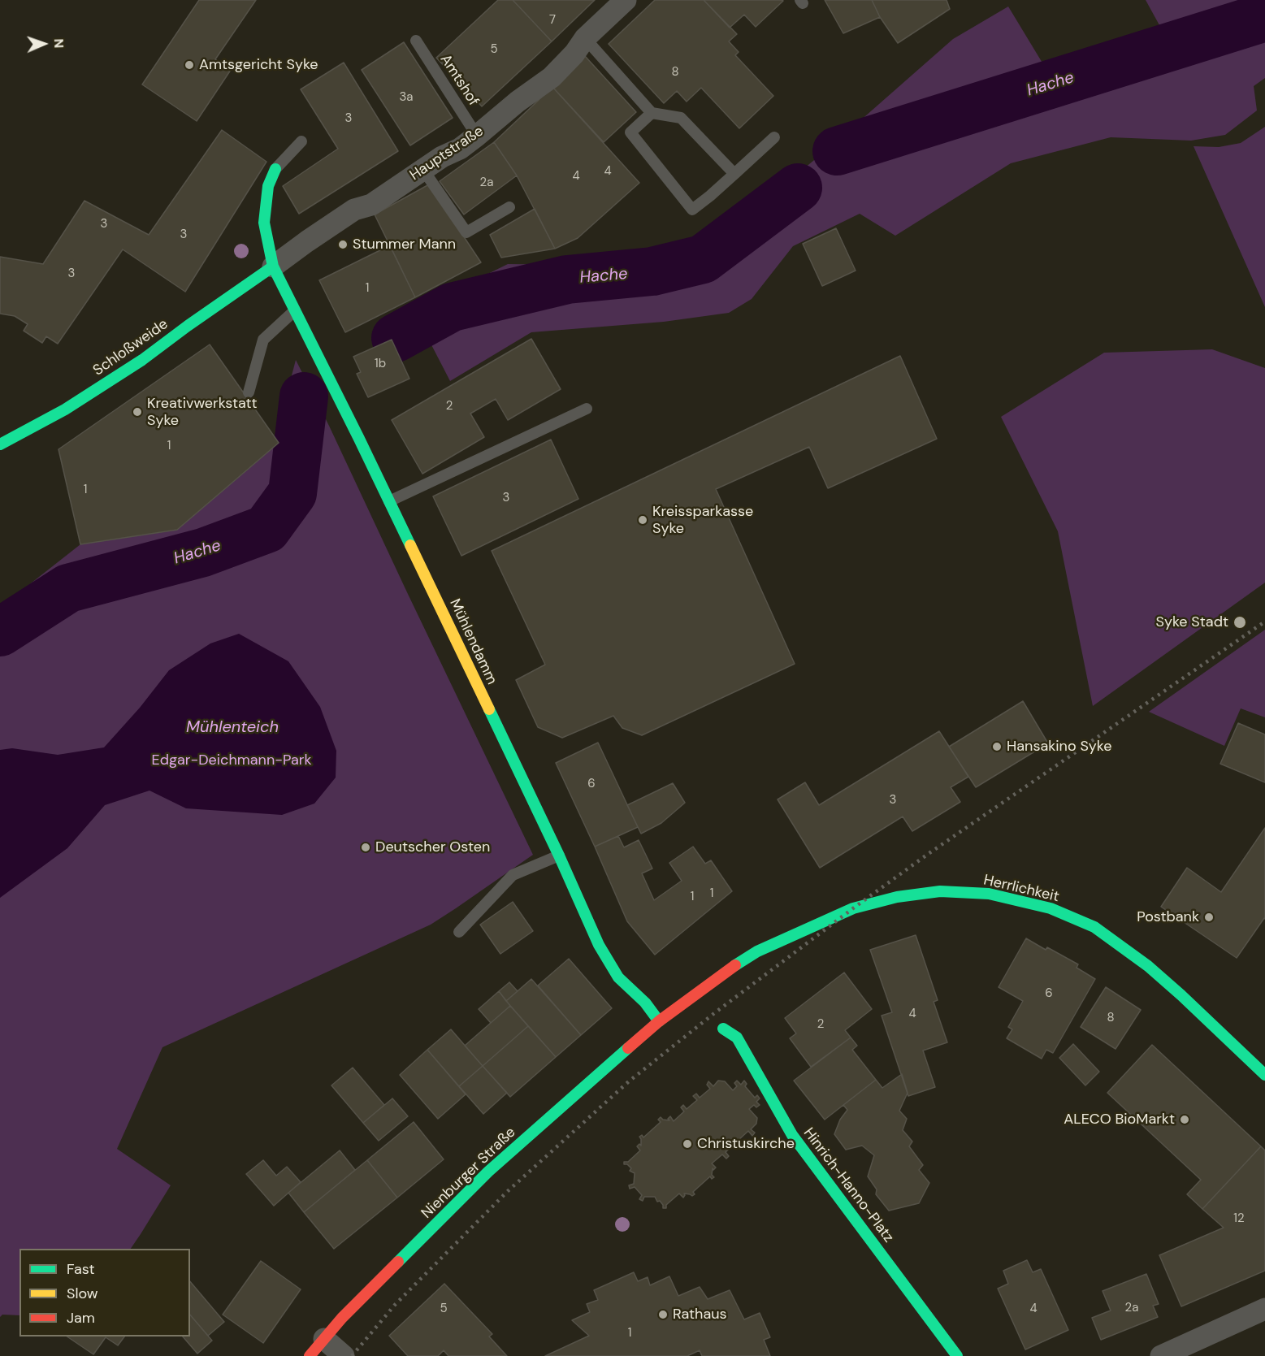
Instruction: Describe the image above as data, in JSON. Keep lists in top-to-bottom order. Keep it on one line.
{"streets":{"street":["Hauptstraße","Schloßweide","Mühlendamm","Herrlichkeit","Nienburger Straße","Hinrich-Hanno-Platz"],"lane":["Amtshof"]},"crossings":[["Amtshof","Hauptstraße"],["Hauptstraße","Schloßweide"],["Hauptstraße","Mühlendamm"],["Schloßweide","Mühlendamm"],["Mühlendamm","Herrlichkeit"],["Mühlendamm","Nienburger Straße"],["Herrlichkeit","Nienburger Straße"]],"water":["Hache","Mühlenteich"],"parks":["Edgar-Deichmann-Park"],"places":["Amtsgericht Syke","Stummer Mann","Kreativwerkstatt Syke","Kreissparkasse Syke","Syke Stadt","Hansakino Syke","Deutscher Osten","Postbank","ALECO BioMarkt","Christuskirche","Rathaus"],"house_numbers":["7","5","8","3a","3","4","4","2a","3","3","3","1","1b","2","1","1","3","6","3","1","1","6","4","8","2","12","2a","5","4","1"],"legend":["Fast","Slow","Jam"],"north":"right"}
